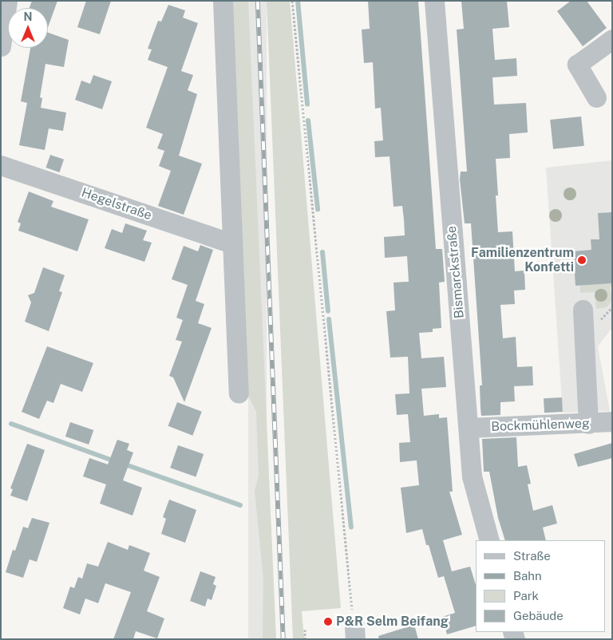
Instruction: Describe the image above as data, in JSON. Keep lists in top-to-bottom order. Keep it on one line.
{"streets":{"street":["Hegelstraße","Bismarckstraße","Bockmühlenweg"]},"crossings":[["Bismarckstraße","Bockmühlenweg"]],"places":["Familienzentrum Konfetti","P&R Selm Beifang"],"legend":["Straße","Bahn","Park","Gebäude"],"north":"top"}
